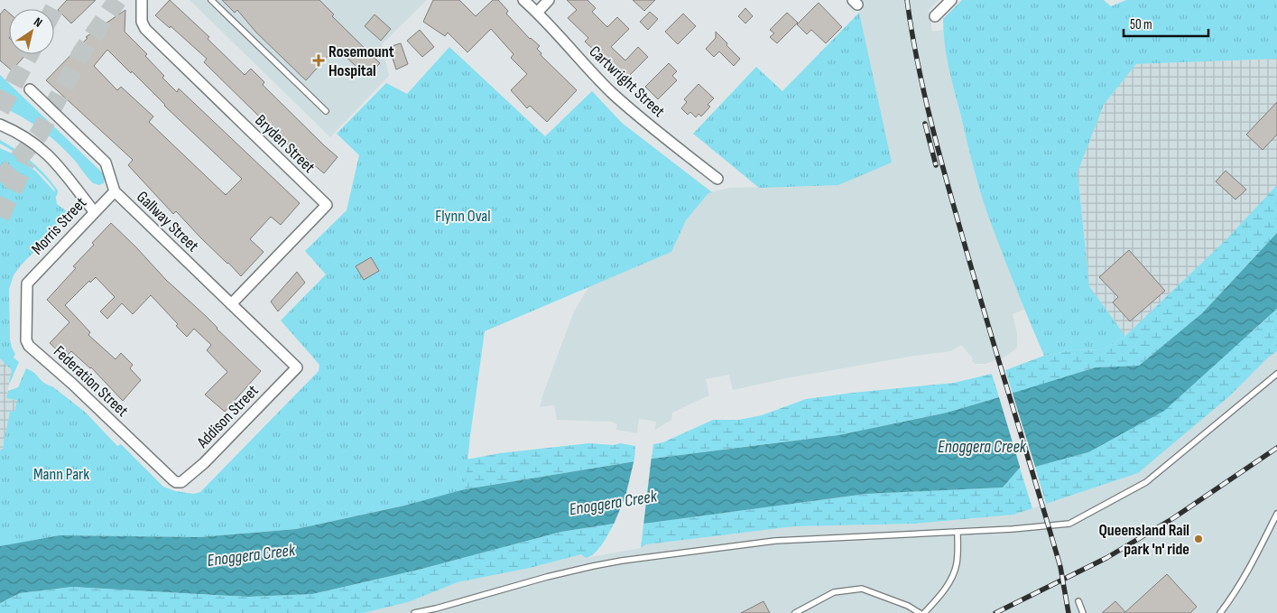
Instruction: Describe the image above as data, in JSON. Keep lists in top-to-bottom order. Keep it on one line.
{"streets":{"street":["Cartwright Street","Bryden Street","Gallway Street","Morris Street","Federation Street","Addison Street"]},"crossings":[["Bryden Street","Gallway Street"],["Gallway Street","Morris Street"],["Gallway Street","Addison Street"],["Morris Street","Federation Street"],["Federation Street","Addison Street"]],"water":["Enoggera Creek"],"parks":["Flynn Oval","Mann Park"],"places":{"health":["Rosemount Hospital"],"other":["Queensland Rail park 'n' ride"]},"scale_bar":"50 m","north":"top right"}
